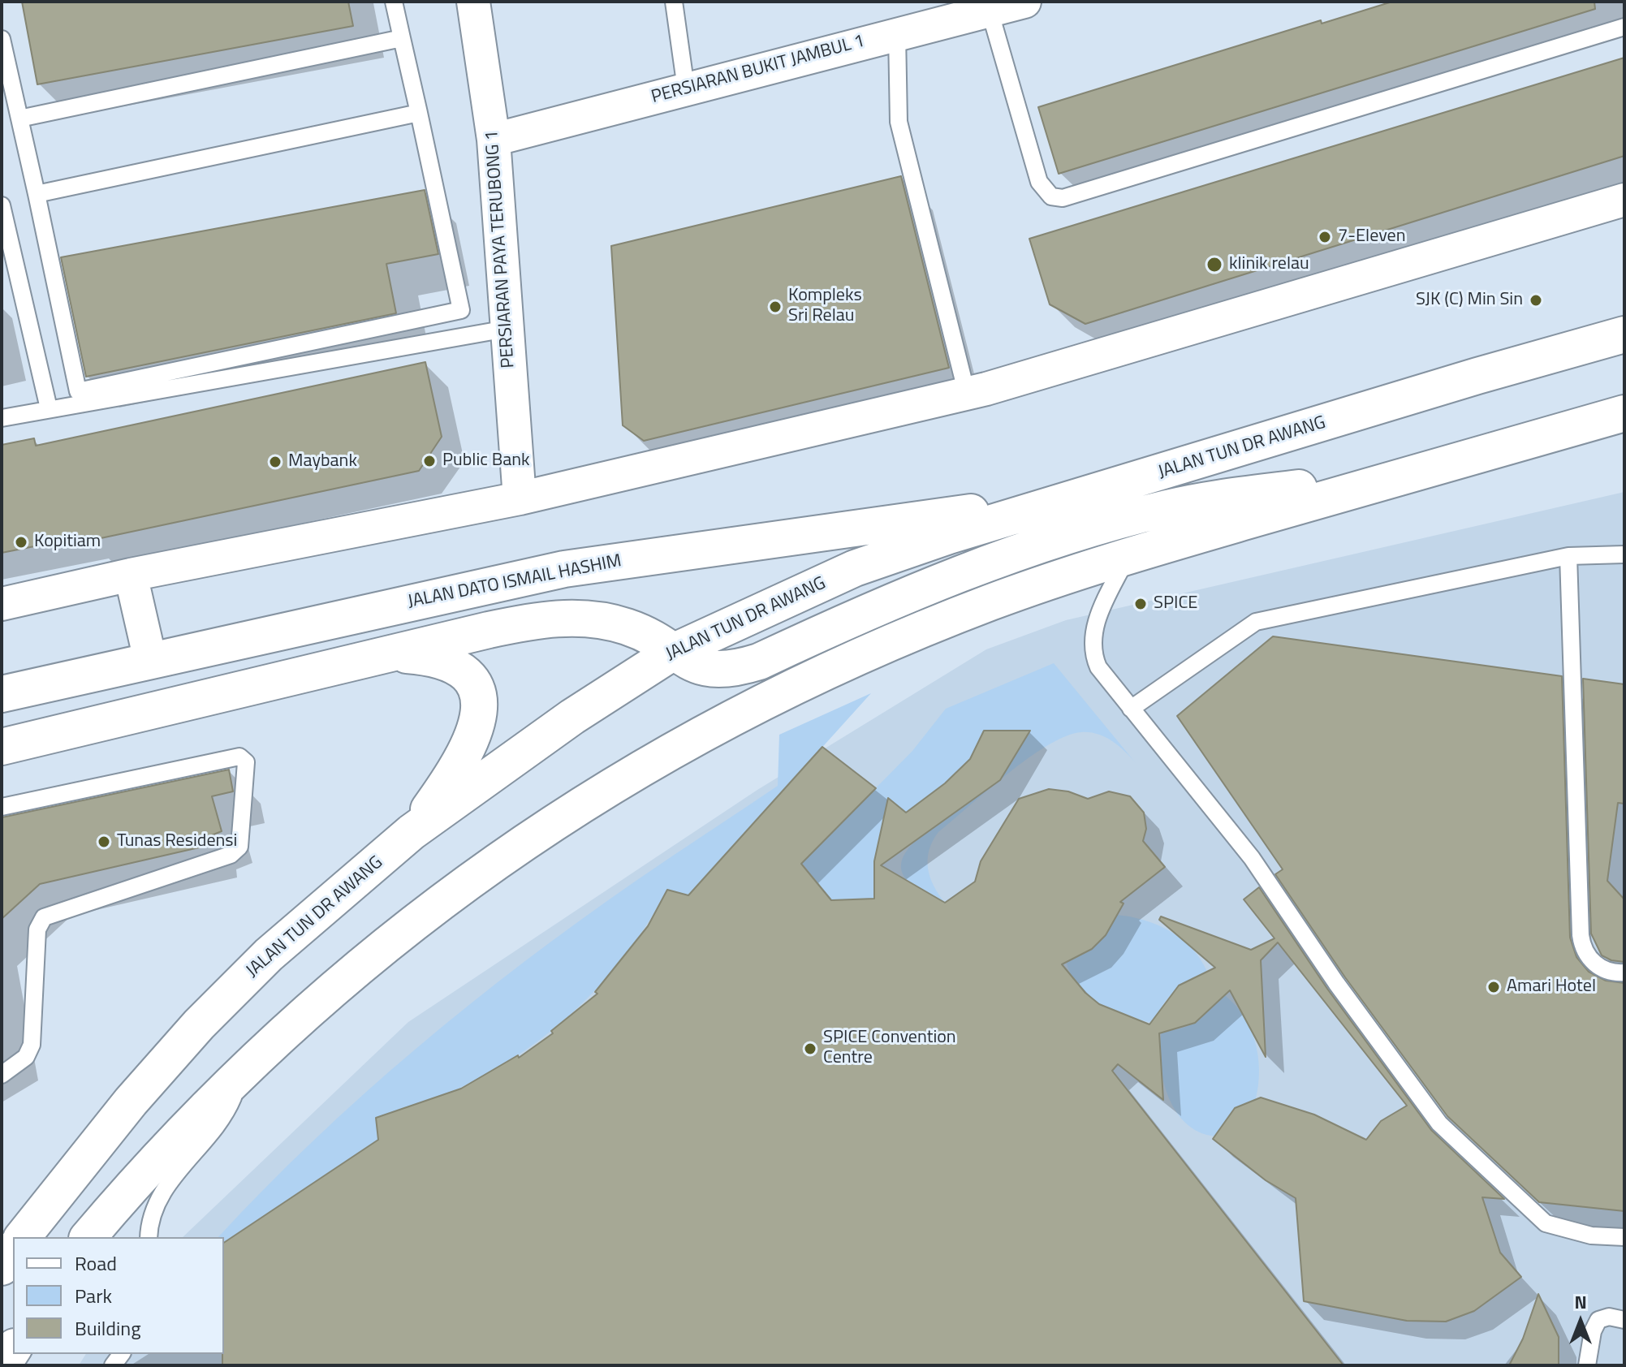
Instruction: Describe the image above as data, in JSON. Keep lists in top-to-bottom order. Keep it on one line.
{"streets":{"main road":["JALAN TUN DR AWANG","JALAN DATO ISMAIL HASHIM"],"street":["PERSIARAN BUKIT JAMBUL 1","PERSIARAN PAYA TERUBONG 1"]},"crossings":[["PERSIARAN BUKIT JAMBUL 1","PERSIARAN PAYA TERUBONG 1"],["JALAN TUN DR AWANG","JALAN DATO ISMAIL HASHIM"]],"places":["7-Eleven","klinik relau","SJK (C) Min Sin","Kompleks Sri Relau","Public Bank","Maybank","Kopitiam","SPICE","Tunas Residensi","Amari Hotel","SPICE Convention Centre"],"legend":["Road","Park","Building"],"north":"top"}
